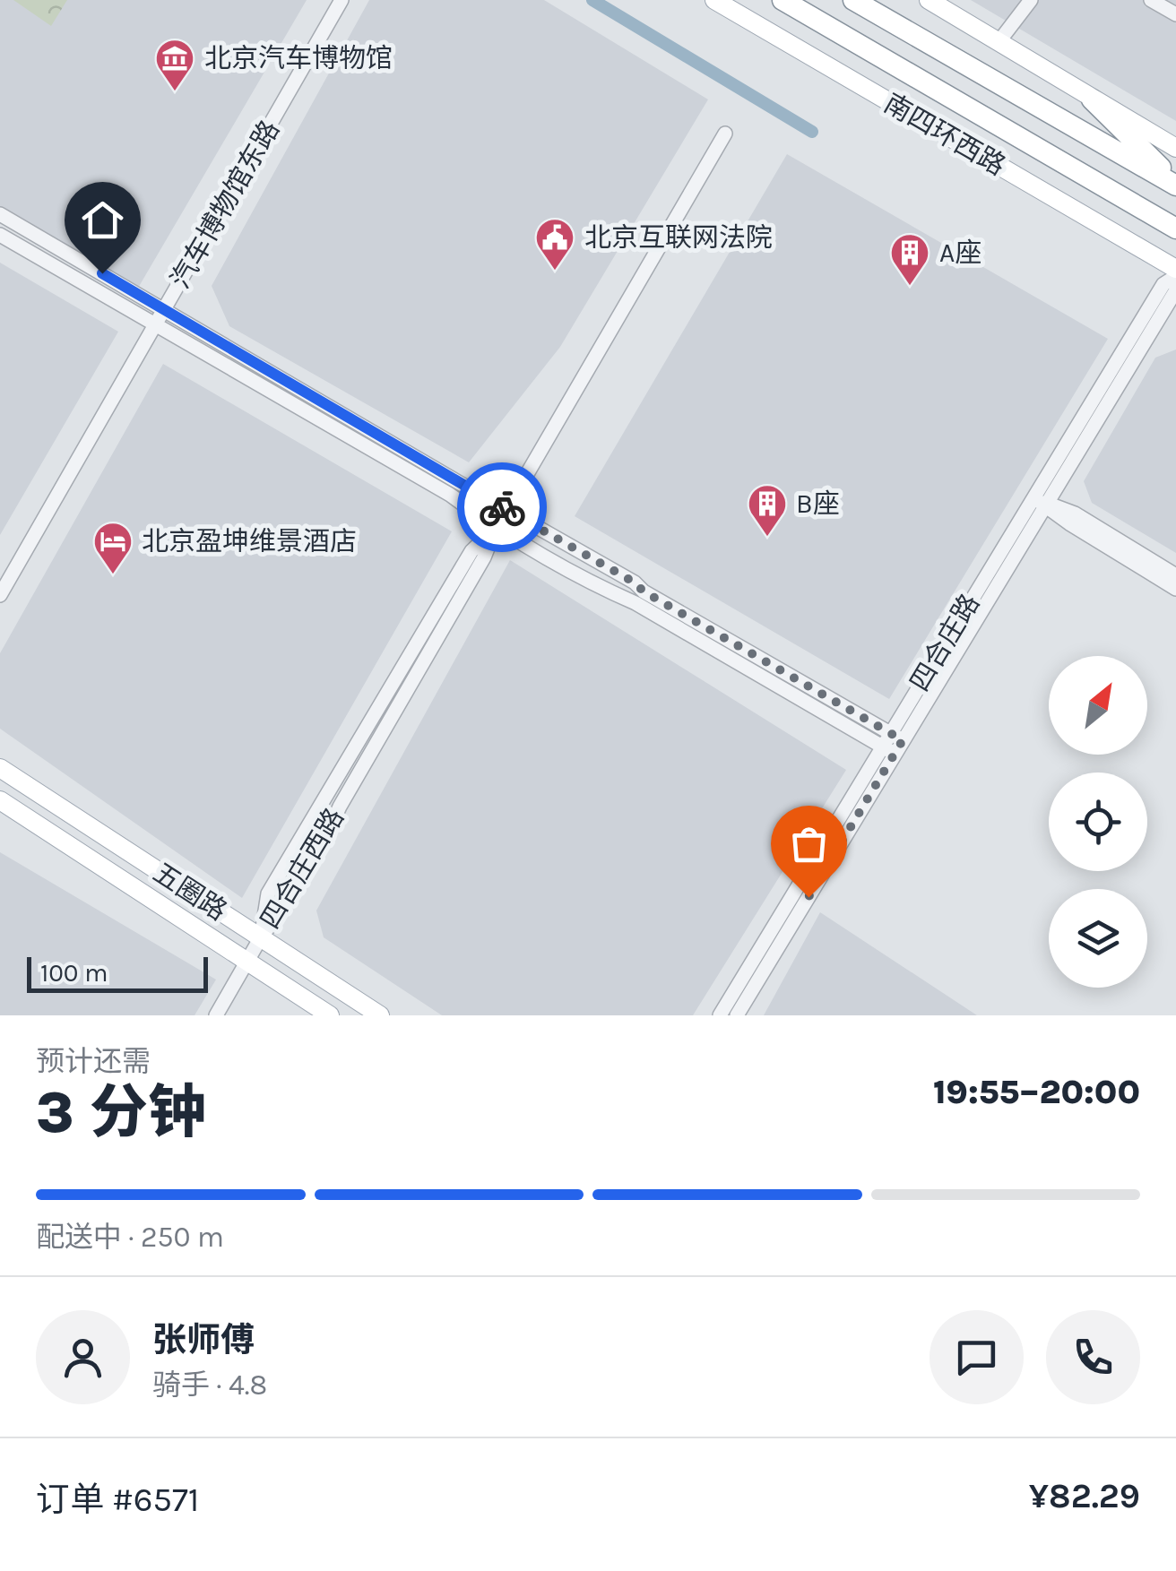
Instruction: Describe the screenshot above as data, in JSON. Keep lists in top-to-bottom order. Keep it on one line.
{"streets":{"highway":["南四环西路"],"main road":["五圈路"],"street":["汽车博物馆东路","四合庄路","四合庄西路"]},"crossings":[["南四环西路","四合庄路"],["四合庄西路","五圈路"]],"places":{"museum":["北京汽车博物馆"],"public building":["北京互联网法院"],"building":["A座","B座"],"hotel":["北京盈坤维景酒店"]},"scale_bar":"100 m","north":"top right","page":{"scale":"100 m","heading":["3 分钟","预计还需","19:55–20:00"],"panel":["张师傅","骑手 · 4.8","订单 #6571","¥82.29"],"bar":"配送中 · 250 m"}}
